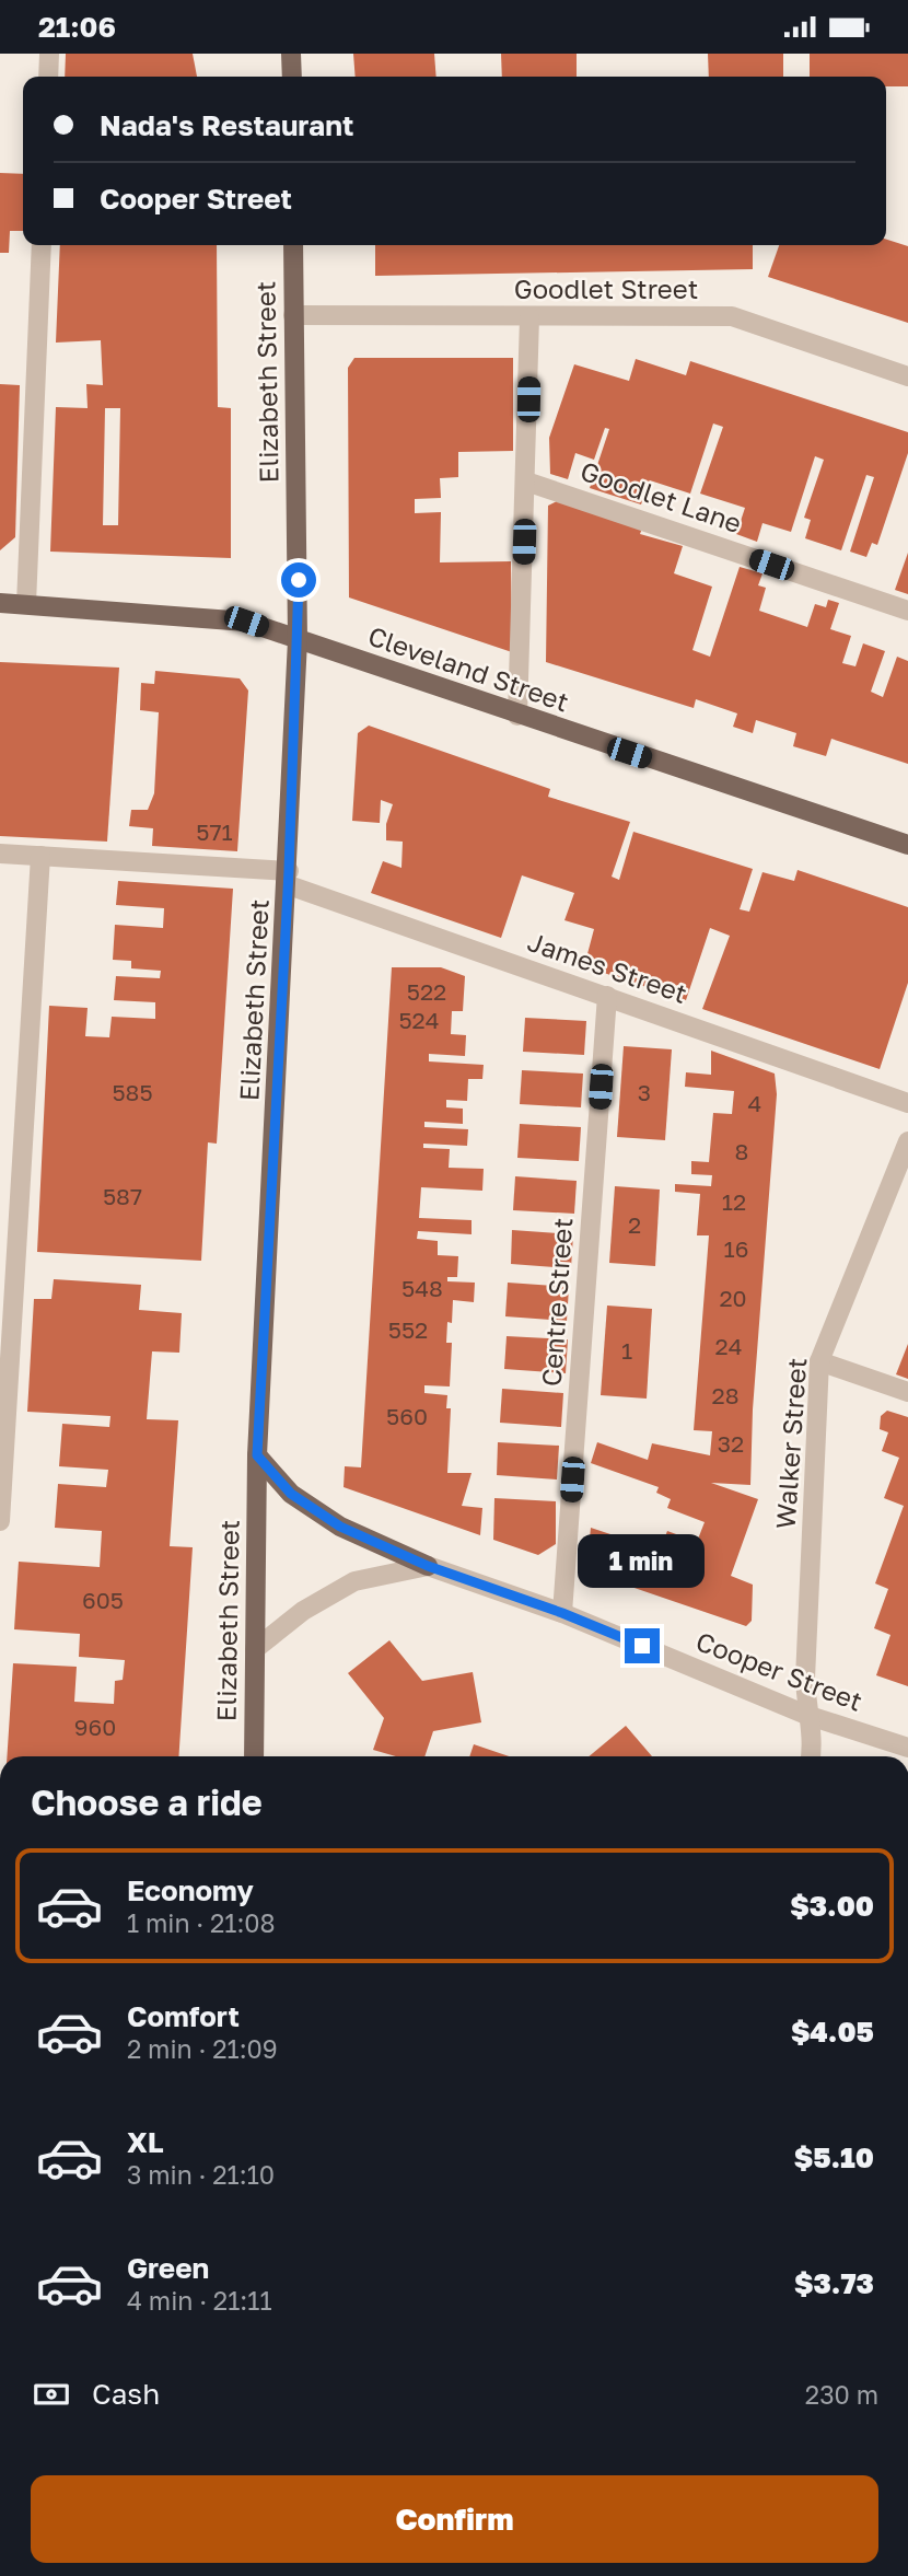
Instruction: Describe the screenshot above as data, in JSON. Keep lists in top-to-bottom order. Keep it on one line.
{"streets":{"main road":["Elizabeth Street","Cleveland Street"],"street":["Goodlet Street","Goodlet Lane","James Street","Centre Street","Walker Street","Cooper Street"]},"crossings":[["Goodlet Street","Elizabeth Street"],["Elizabeth Street","Cleveland Street"],["Elizabeth Street","James Street"],["James Street","Centre Street"],["Centre Street","Cooper Street"],["Walker Street","Cooper Street"]],"house_numbers":["571","522","524","585","3","4","8","587","12","2","16","548","20","552","24","1","28","560","32","605","960"],"page":{"status":"21:06","banner":["Nada's Restaurant","Cooper Street"],"bubble":"1 min","heading":"Choose a ride","list":[{"name":"Economy","note":"1 min · 21:08","value":"$3.00"},{"name":"Comfort","note":"2 min · 21:09","value":"$4.05"},{"name":"XL","note":"3 min · 21:10","value":"$5.10"},{"name":"Green","note":"4 min · 21:11","value":"$3.73"}],"pay":["Cash","230 m"],"buttons":"Confirm"}}
